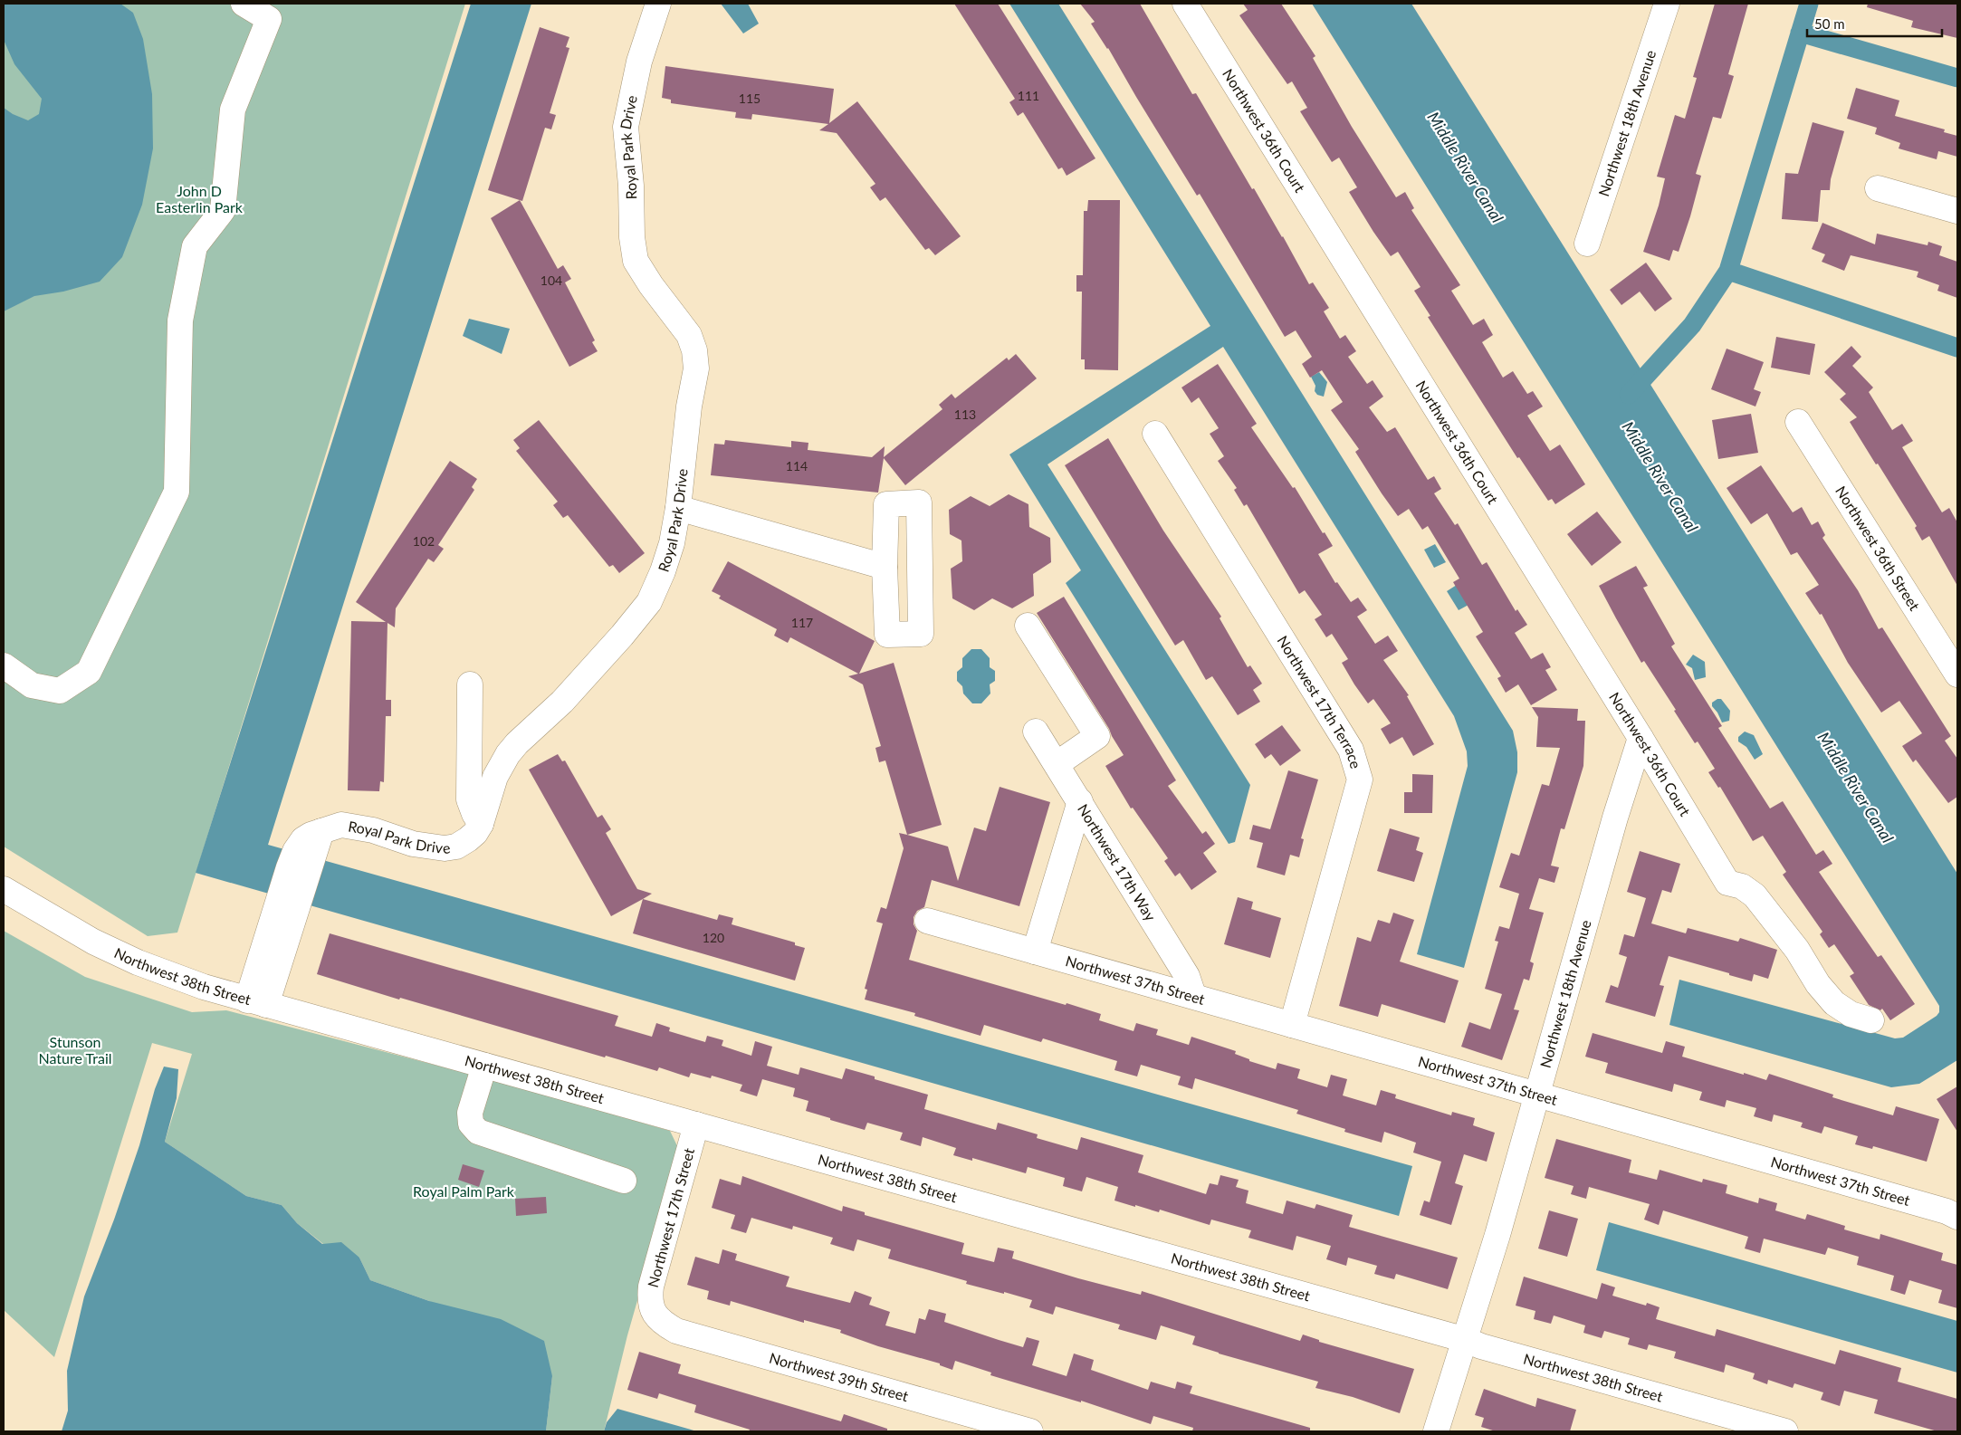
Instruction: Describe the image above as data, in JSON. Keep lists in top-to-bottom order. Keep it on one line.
{"streets":{"street":["Northwest 18th Avenue","Northwest 36th Court","Royal Park Drive","Northwest 36th Street","Northwest 17th Terrace","Northwest 17th Way","Northwest 38th Street","Northwest 37th Street","Northwest 17th Street","Northwest 39th Street"]},"crossings":[["Northwest 18th Avenue","Northwest 36th Court"],["Northwest 18th Avenue","Northwest 38th Street"],["Northwest 18th Avenue","Northwest 37th Street"],["Royal Park Drive","Northwest 38th Street"],["Northwest 17th Terrace","Northwest 37th Street"],["Northwest 17th Way","Northwest 37th Street"],["Northwest 38th Street","Northwest 17th Street"],["Northwest 17th Street","Northwest 39th Street"]],"water":["Middle River Canal"],"parks":["John D Easterlin Park","Stunson Nature Trail","Royal Palm Park"],"house_numbers":["111","115","104","113","114","102","117","120"],"scale_bar":"50 m"}
